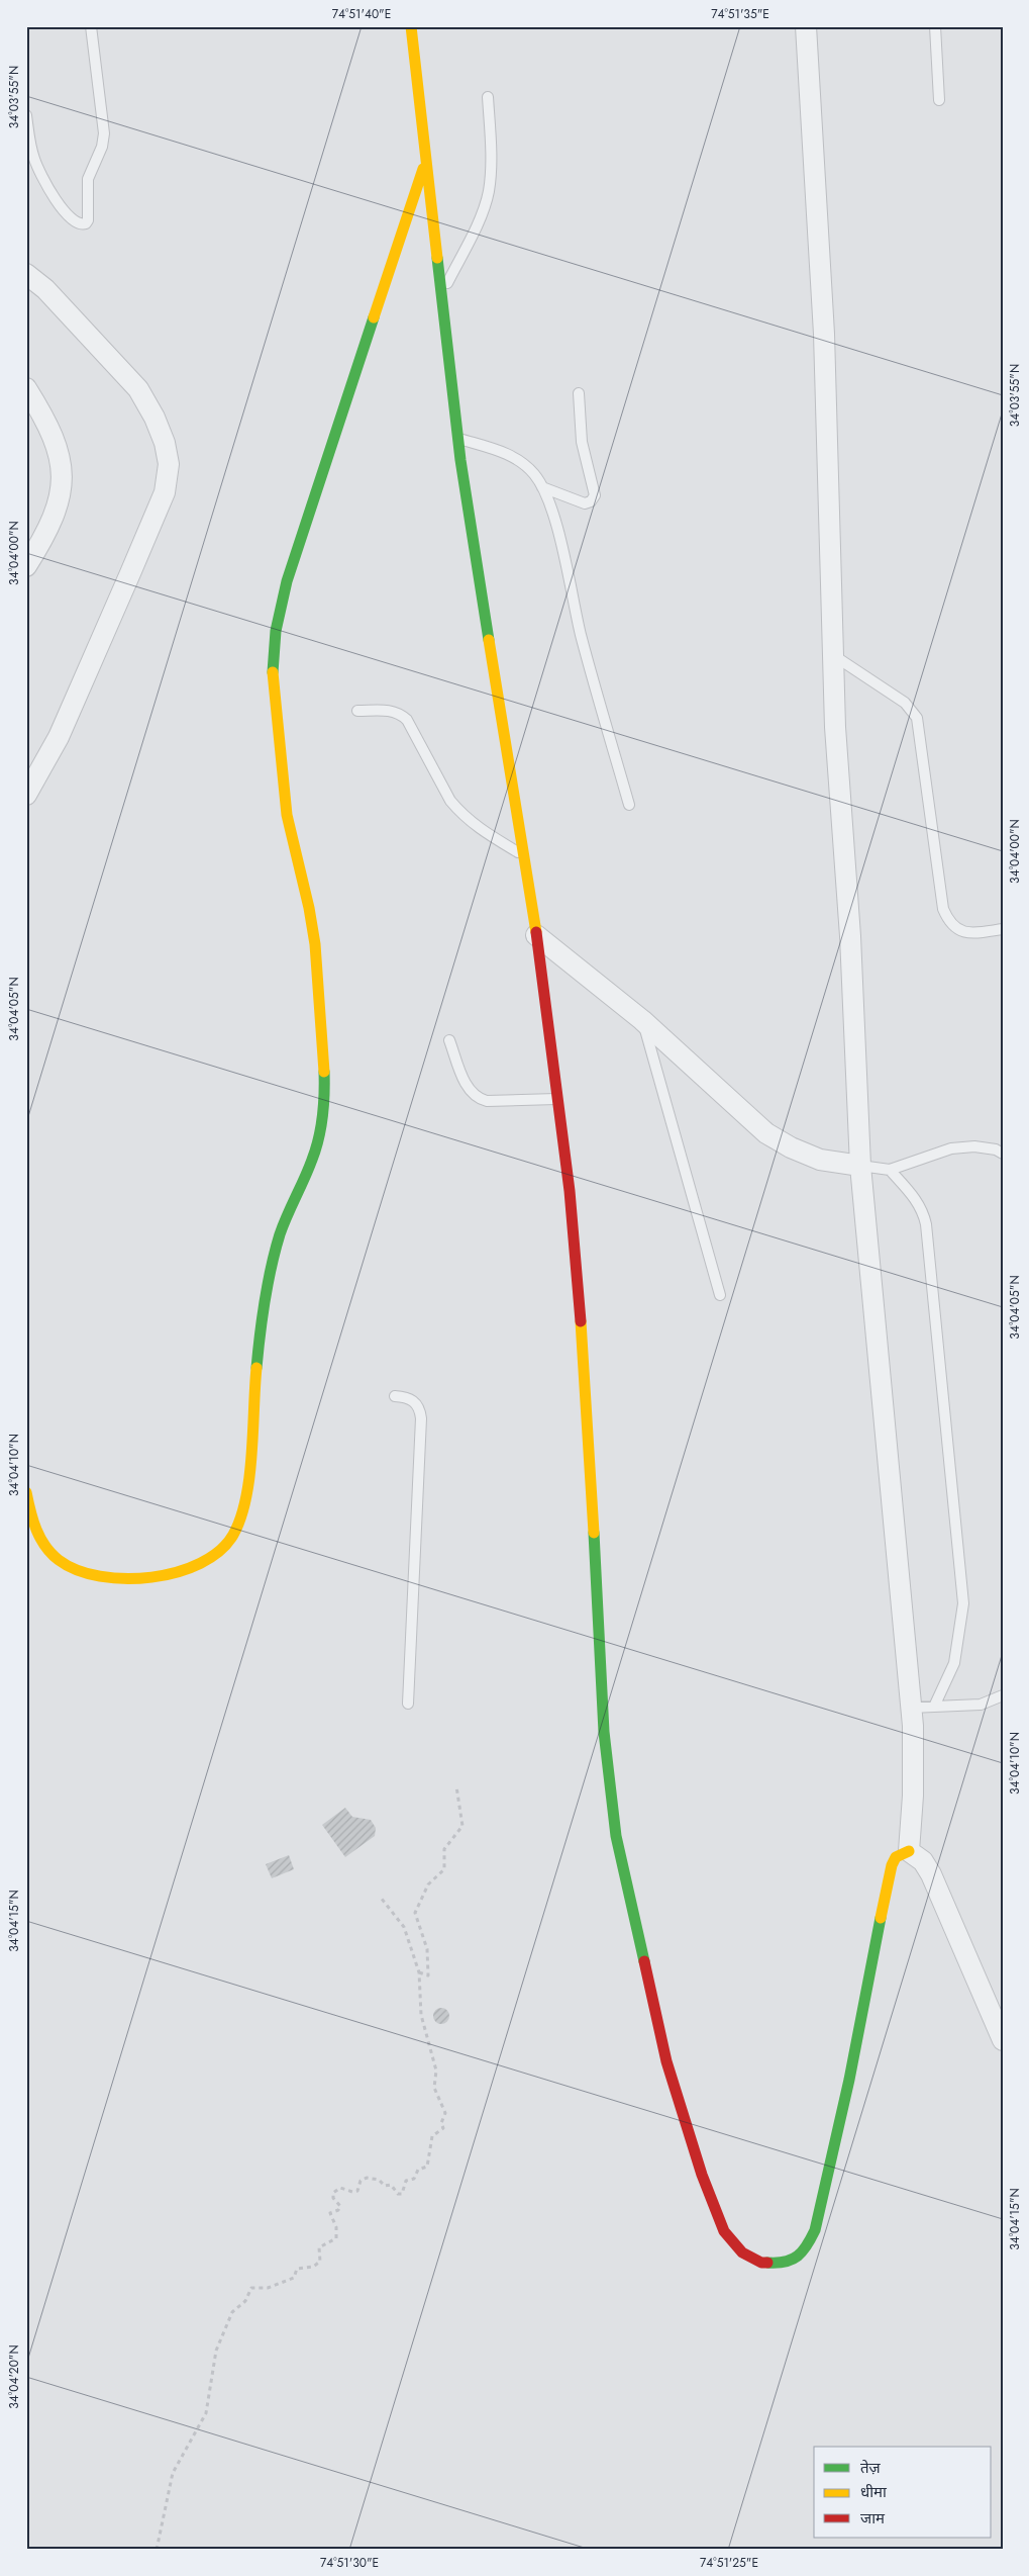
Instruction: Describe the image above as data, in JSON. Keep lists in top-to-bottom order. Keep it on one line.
{"legend":["तेज़","धीमा","जाम"],"coordinates":["74°51'40\"E","74°51'35\"E","34°03'55\"N","34°04'00\"N","34°04'05\"N","34°04'10\"N","34°04'15\"N","34°04'20\"N","74°51'30\"E","74°51'25\"E"]}
